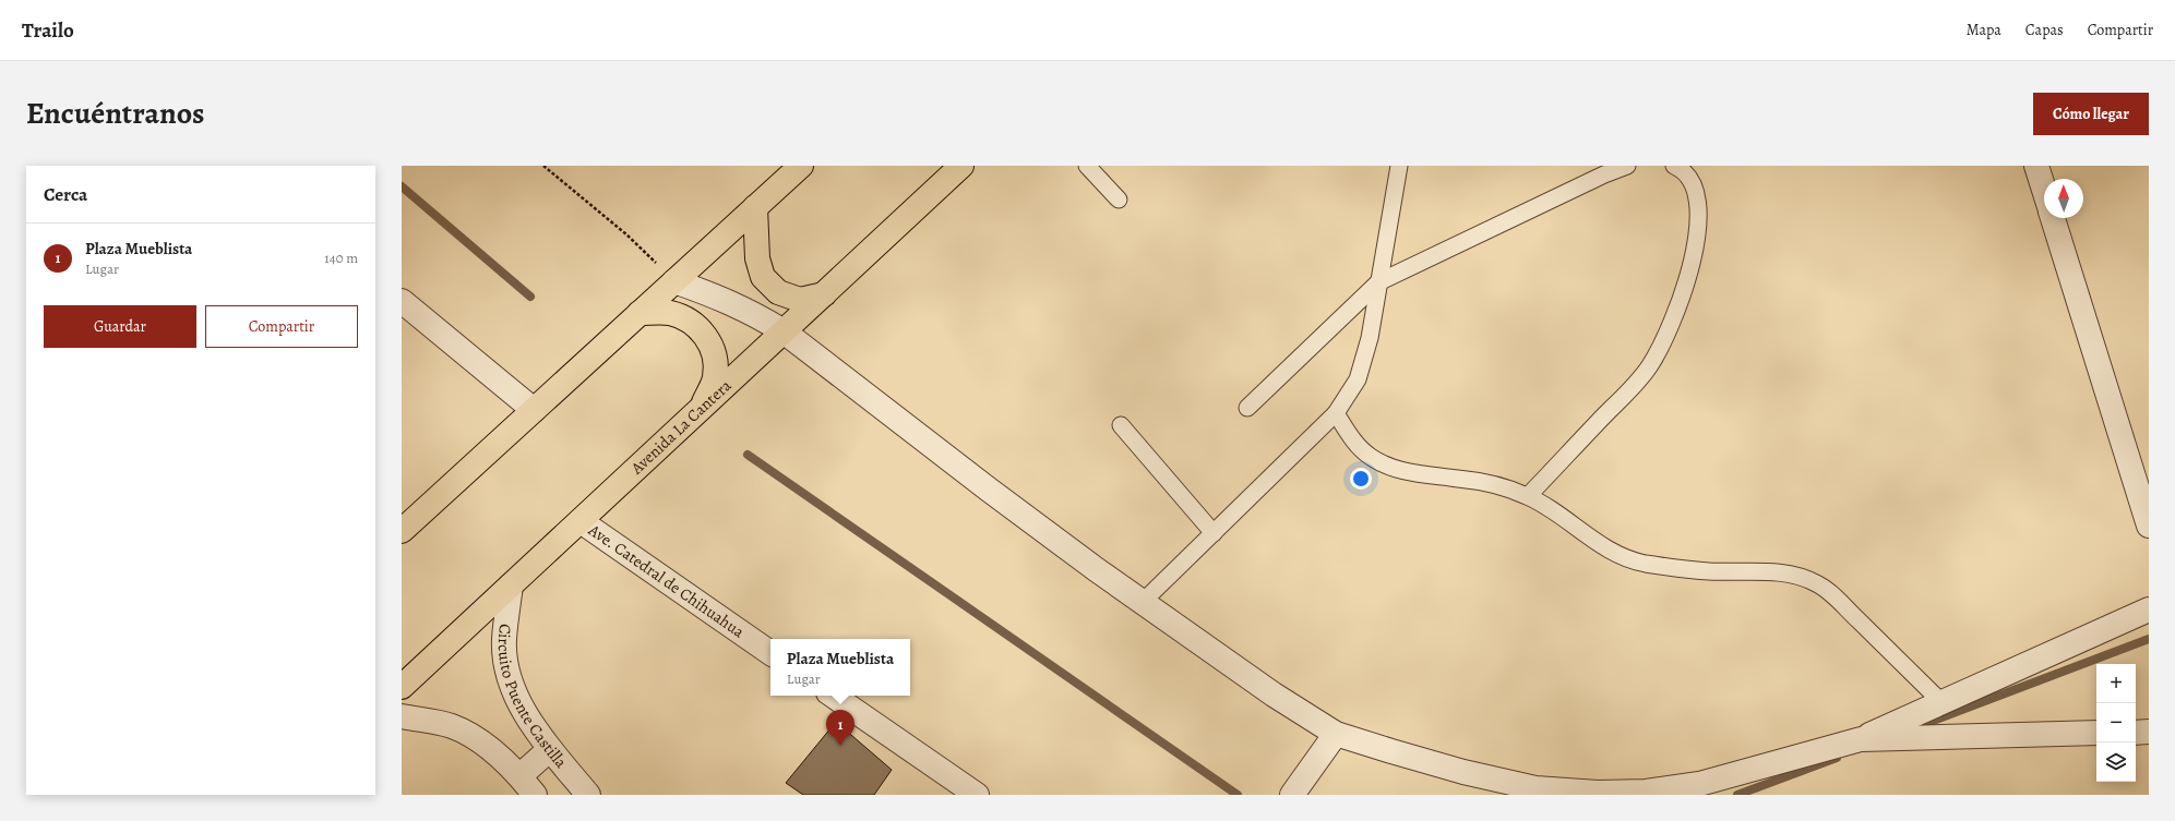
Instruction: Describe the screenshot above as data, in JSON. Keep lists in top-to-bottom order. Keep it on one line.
{"streets":{"main road":["Avenida La Cantera"],"street":["Ave. Catedral de Chihuahua","Circuito Puente Castilla"]},"crossings":[["Avenida La Cantera","Ave. Catedral de Chihuahua"],["Avenida La Cantera","Circuito Puente Castilla"]],"north":"top","page":{"header":"Trailo","nav":["Mapa","Capas","Compartir"],"title":"Encuéntranos","buttons":["Cómo llegar",["Guardar","Compartir"]],"heading":"Cerca","list":[{"mark":"1","name":"Plaza Mueblista","note":"Lugar","value":"140 m"}],"popup":["Plaza Mueblista","Lugar"],"map_buttons":["+","−"],"pins":"1"}}
